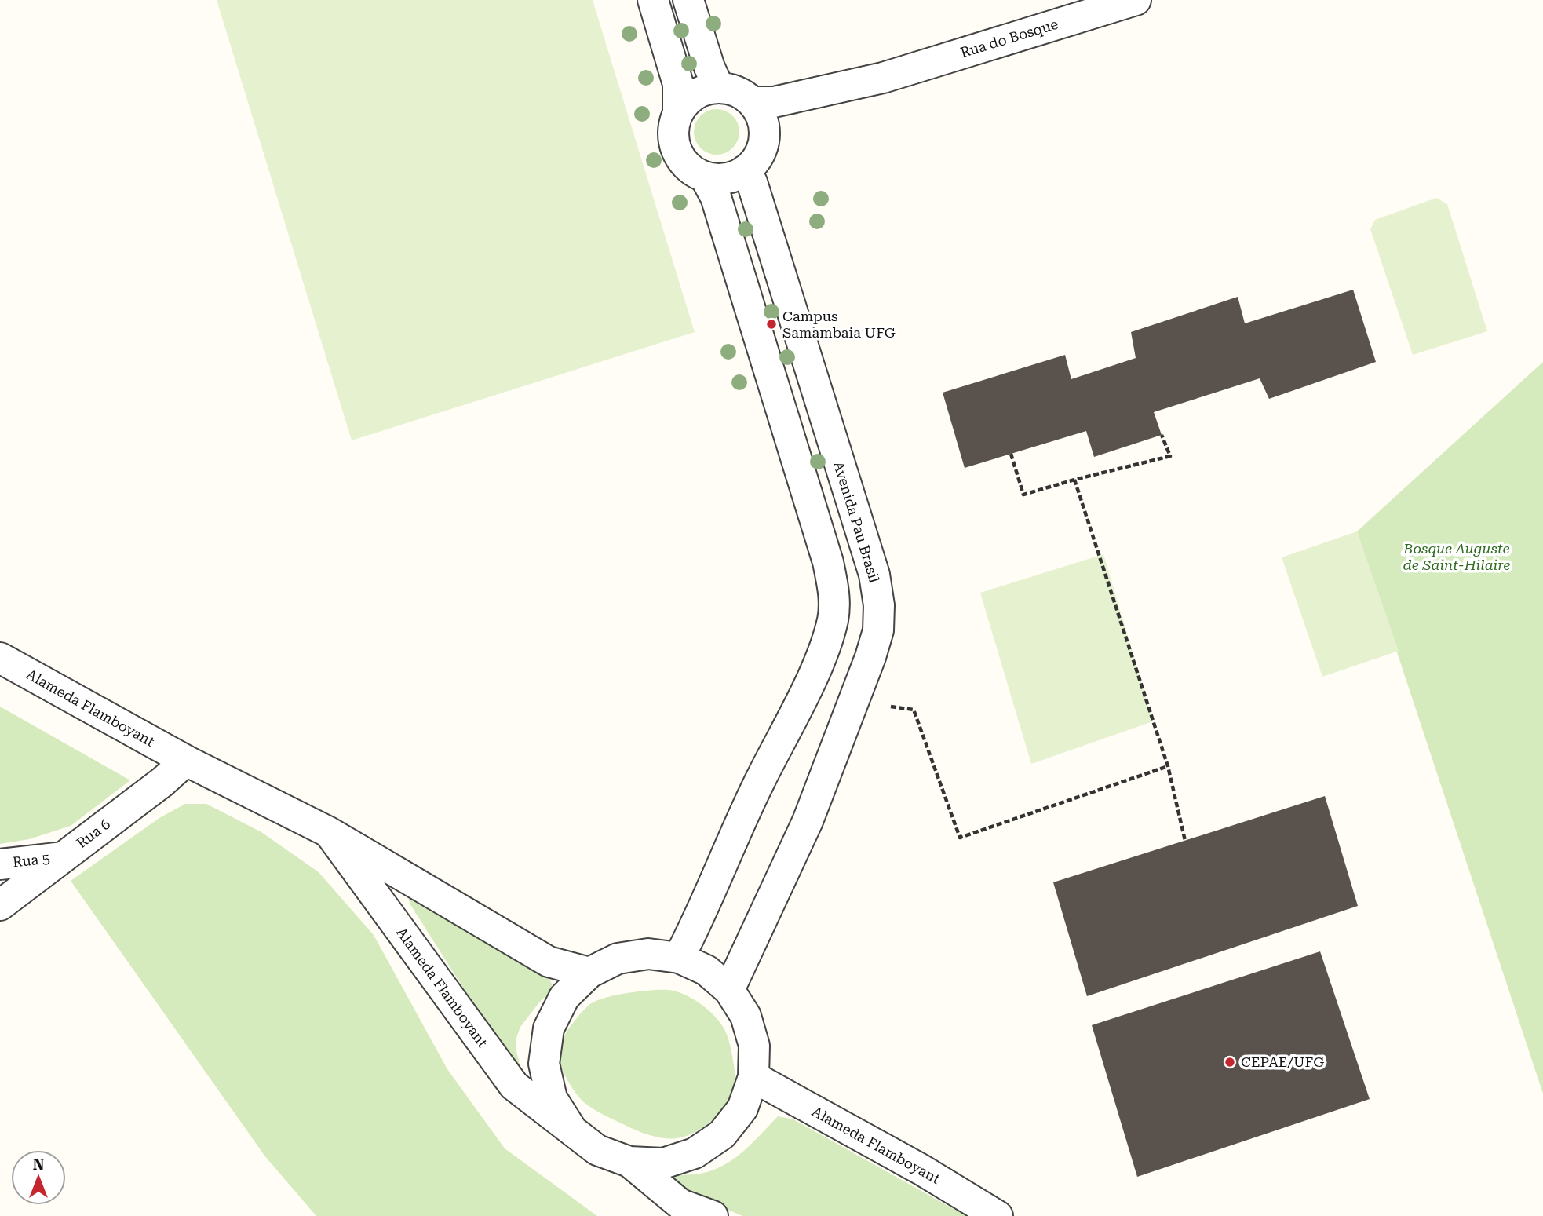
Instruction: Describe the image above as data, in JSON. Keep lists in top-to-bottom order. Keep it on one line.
{"streets":{"street":["Rua do Bosque","Avenida Pau Brasil","Alameda Flamboyant","Rua 6","Rua 5"]},"crossings":[["Rua do Bosque","Avenida Pau Brasil"],["Alameda Flamboyant","Rua 6"],["Rua 6","Rua 5"]],"parks":["Bosque Auguste de Saint-Hilaire"],"places":["Campus Samambaia UFG","CEPAE/UFG"],"north":"top"}
